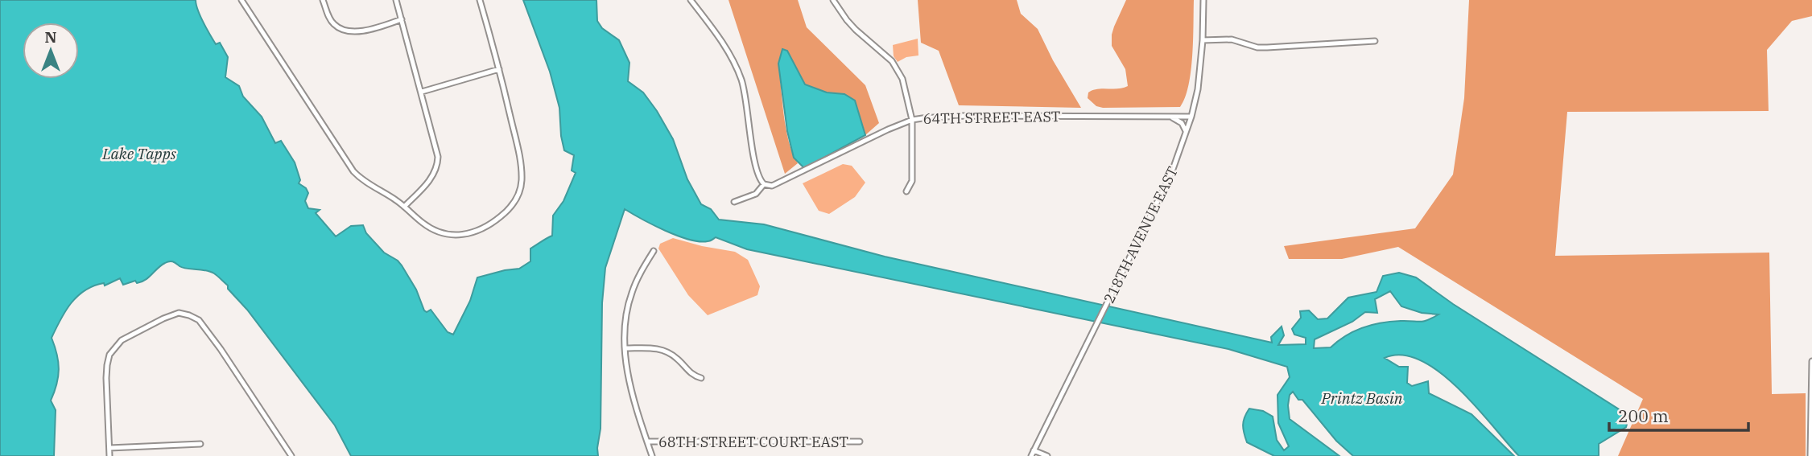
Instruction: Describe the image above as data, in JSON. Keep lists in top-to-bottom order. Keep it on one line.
{"streets":{"street":["64TH STREET EAST","218TH AVENUE EAST","68TH STREET COURT EAST"]},"crossings":[["64TH STREET EAST","218TH AVENUE EAST"]],"water":["Lake Tapps","Printz Basin"],"scale_bar":"200 m","north":"top"}
